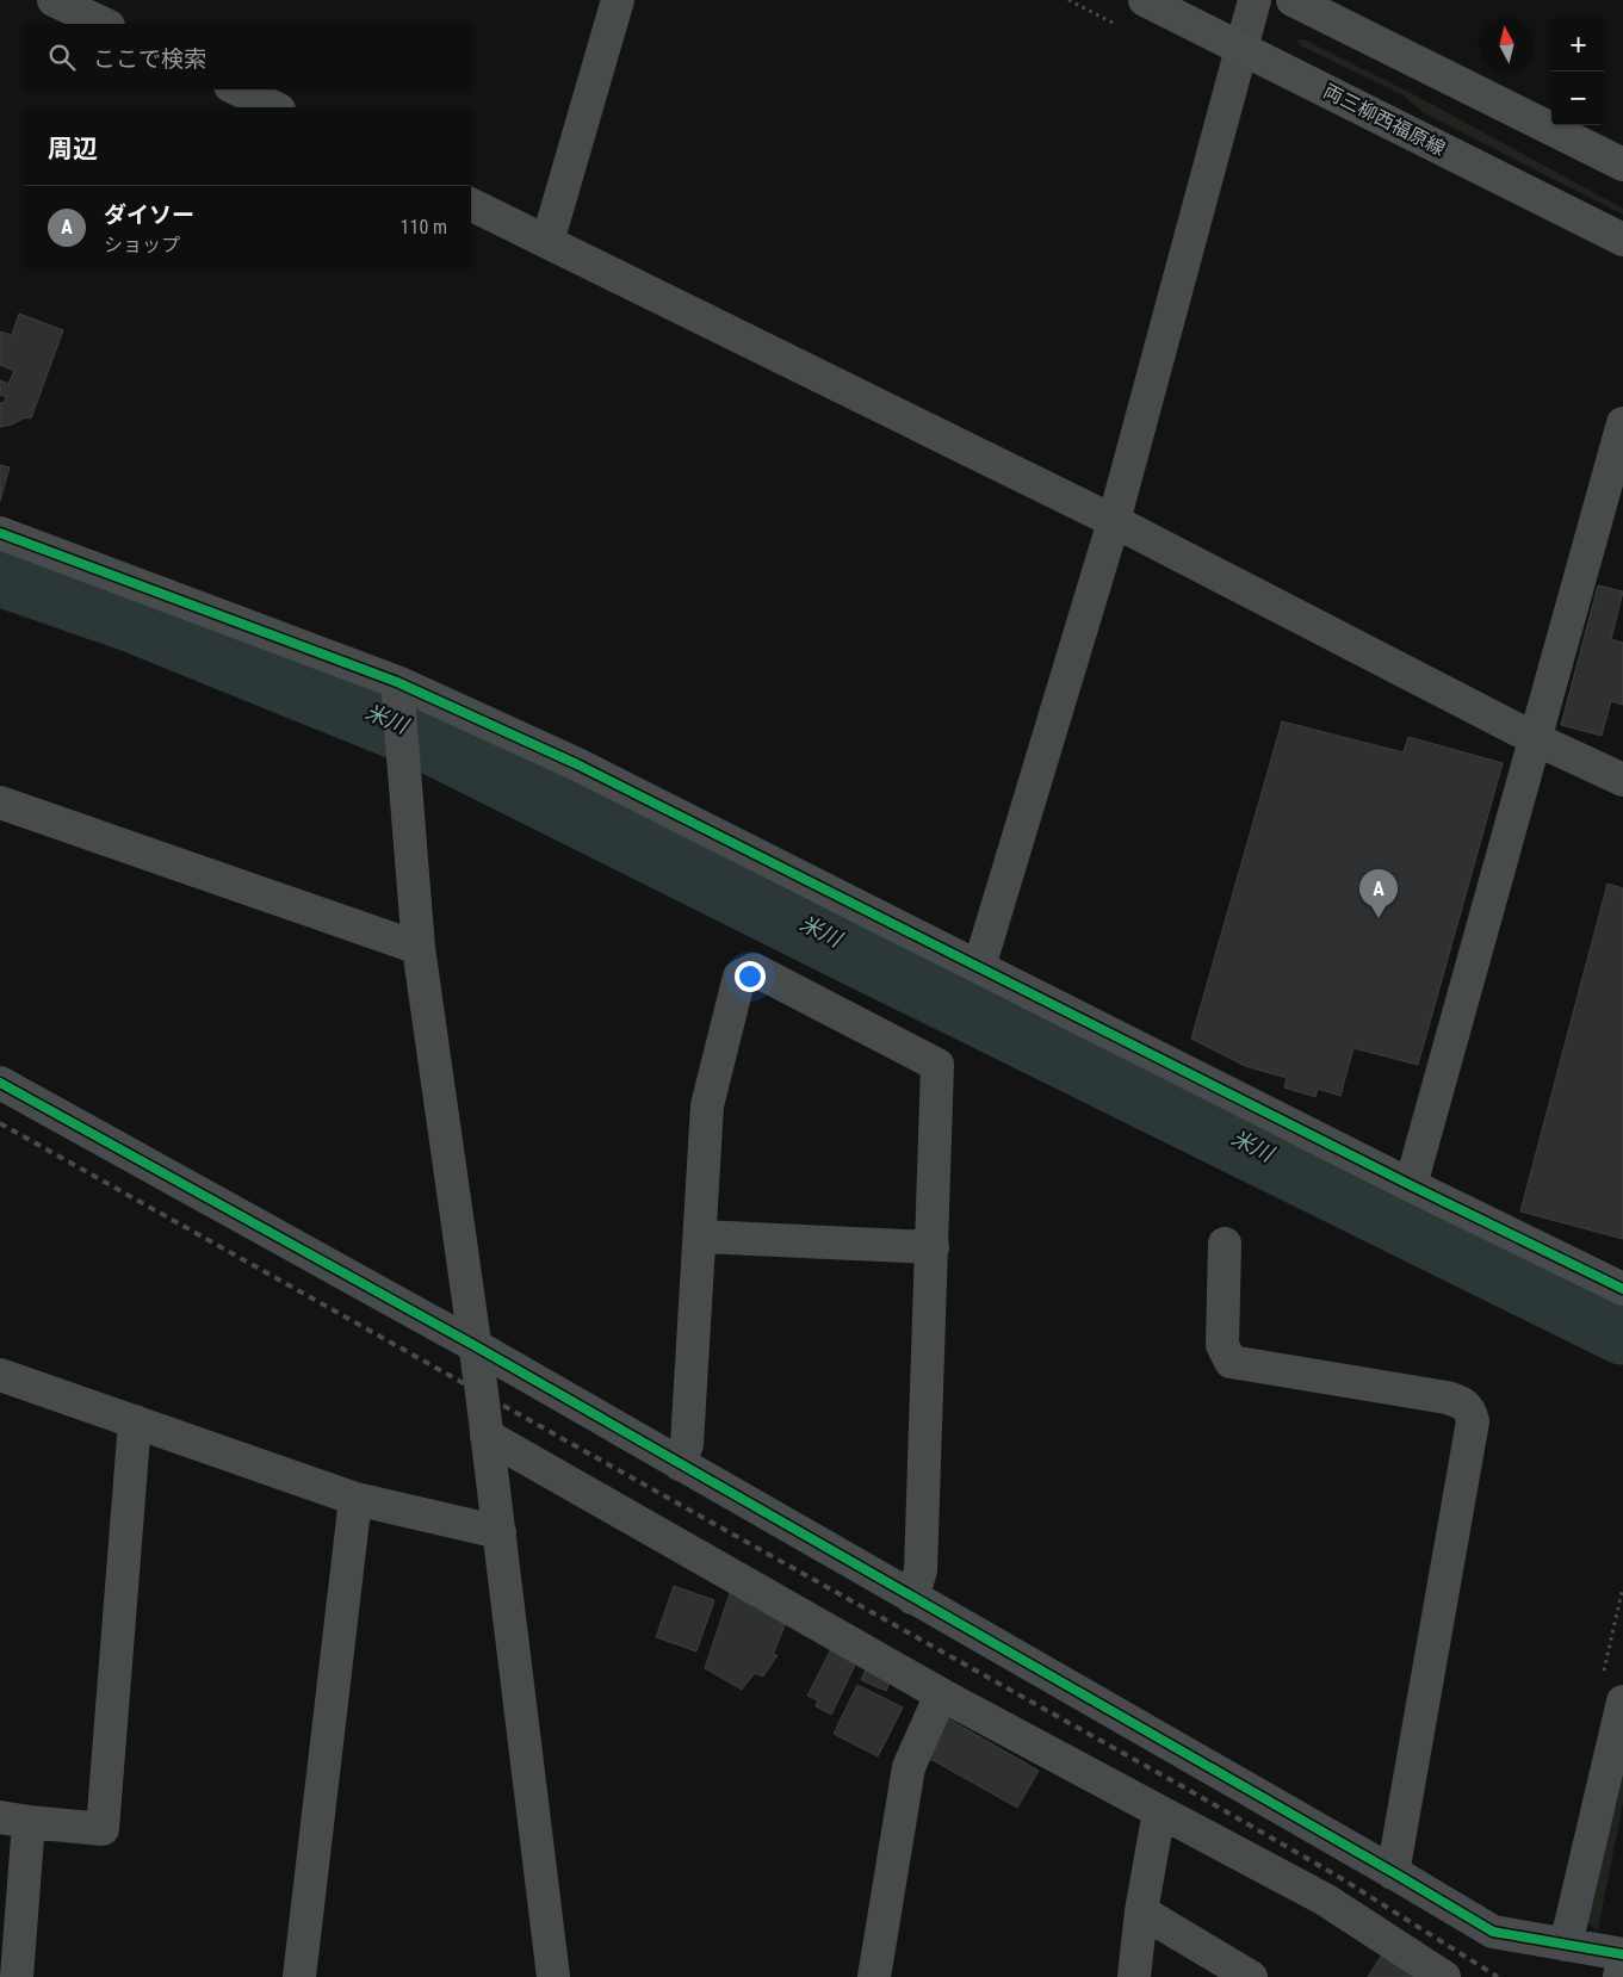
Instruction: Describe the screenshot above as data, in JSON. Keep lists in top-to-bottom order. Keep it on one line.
{"streets":{"main road":["両三柳西福原線"]},"water":["米川"],"north":"top","page":{"map_buttons":["+","−"],"search":"ここで検索","heading":"周辺","list":[{"mark":"A","name":"ダイソー","note":"ショップ","value":"110 m"}],"pins":"A"}}
